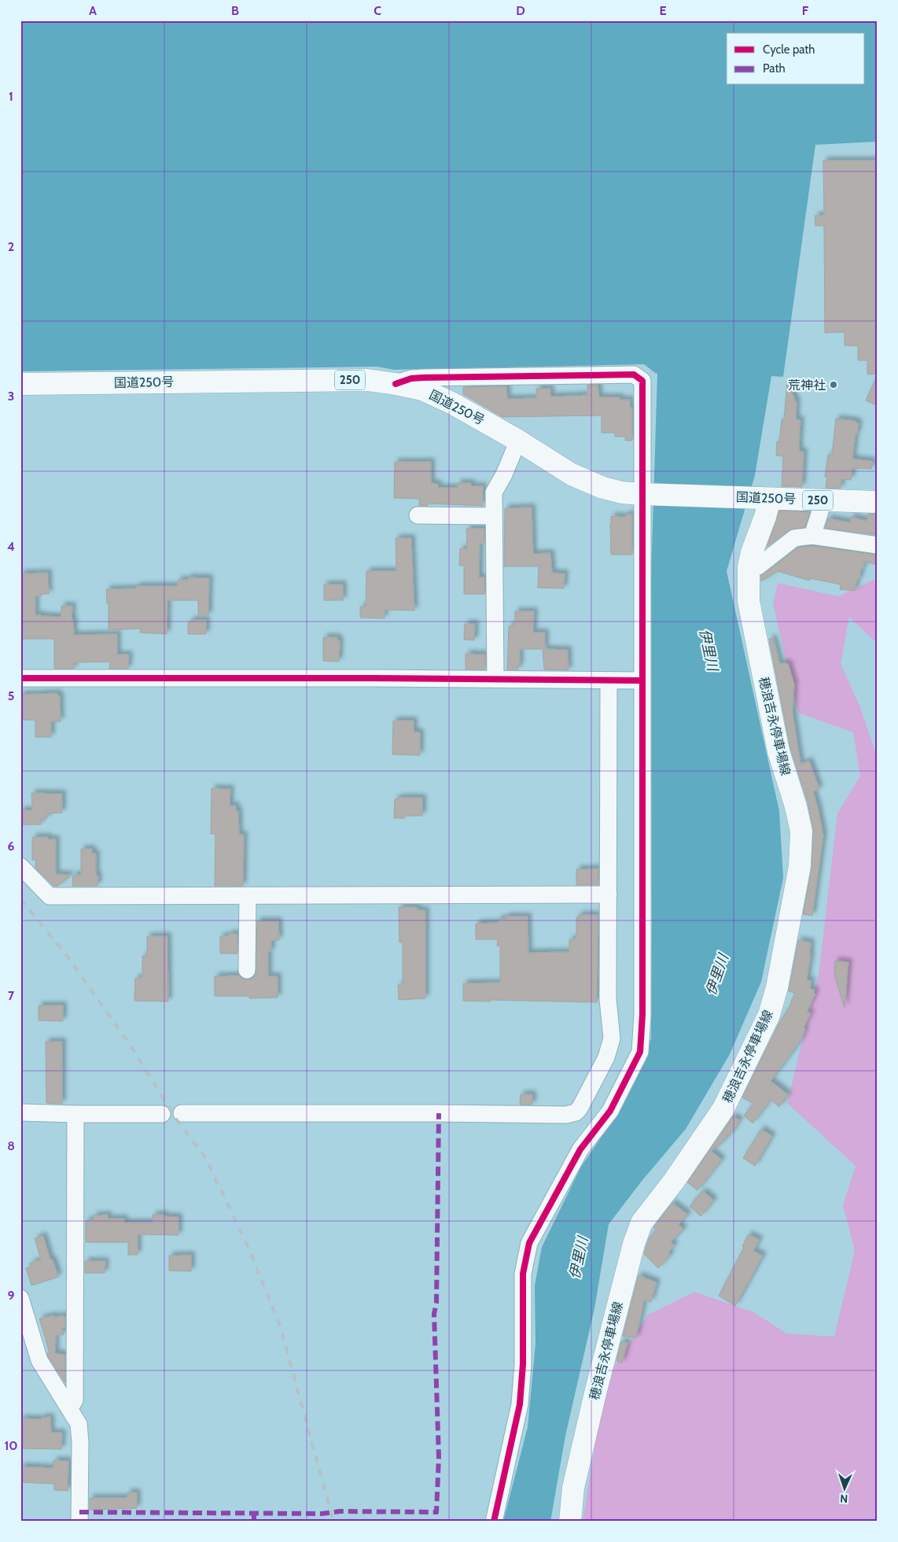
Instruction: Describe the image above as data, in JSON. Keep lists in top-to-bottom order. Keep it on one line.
{"streets":{"main road":["250","国道250号","穂浪吉永停車場線"]},"crossings":[["国道250号","穂浪吉永停車場線"]],"water":["伊里川"],"places":["荒神社"],"legend":["Cycle path","Path"],"north":"bottom","grid":{"columns":["A","B","C","D","E","F"],"rows":["1","2","3","4","5","6","7","8","9","10"]}}
